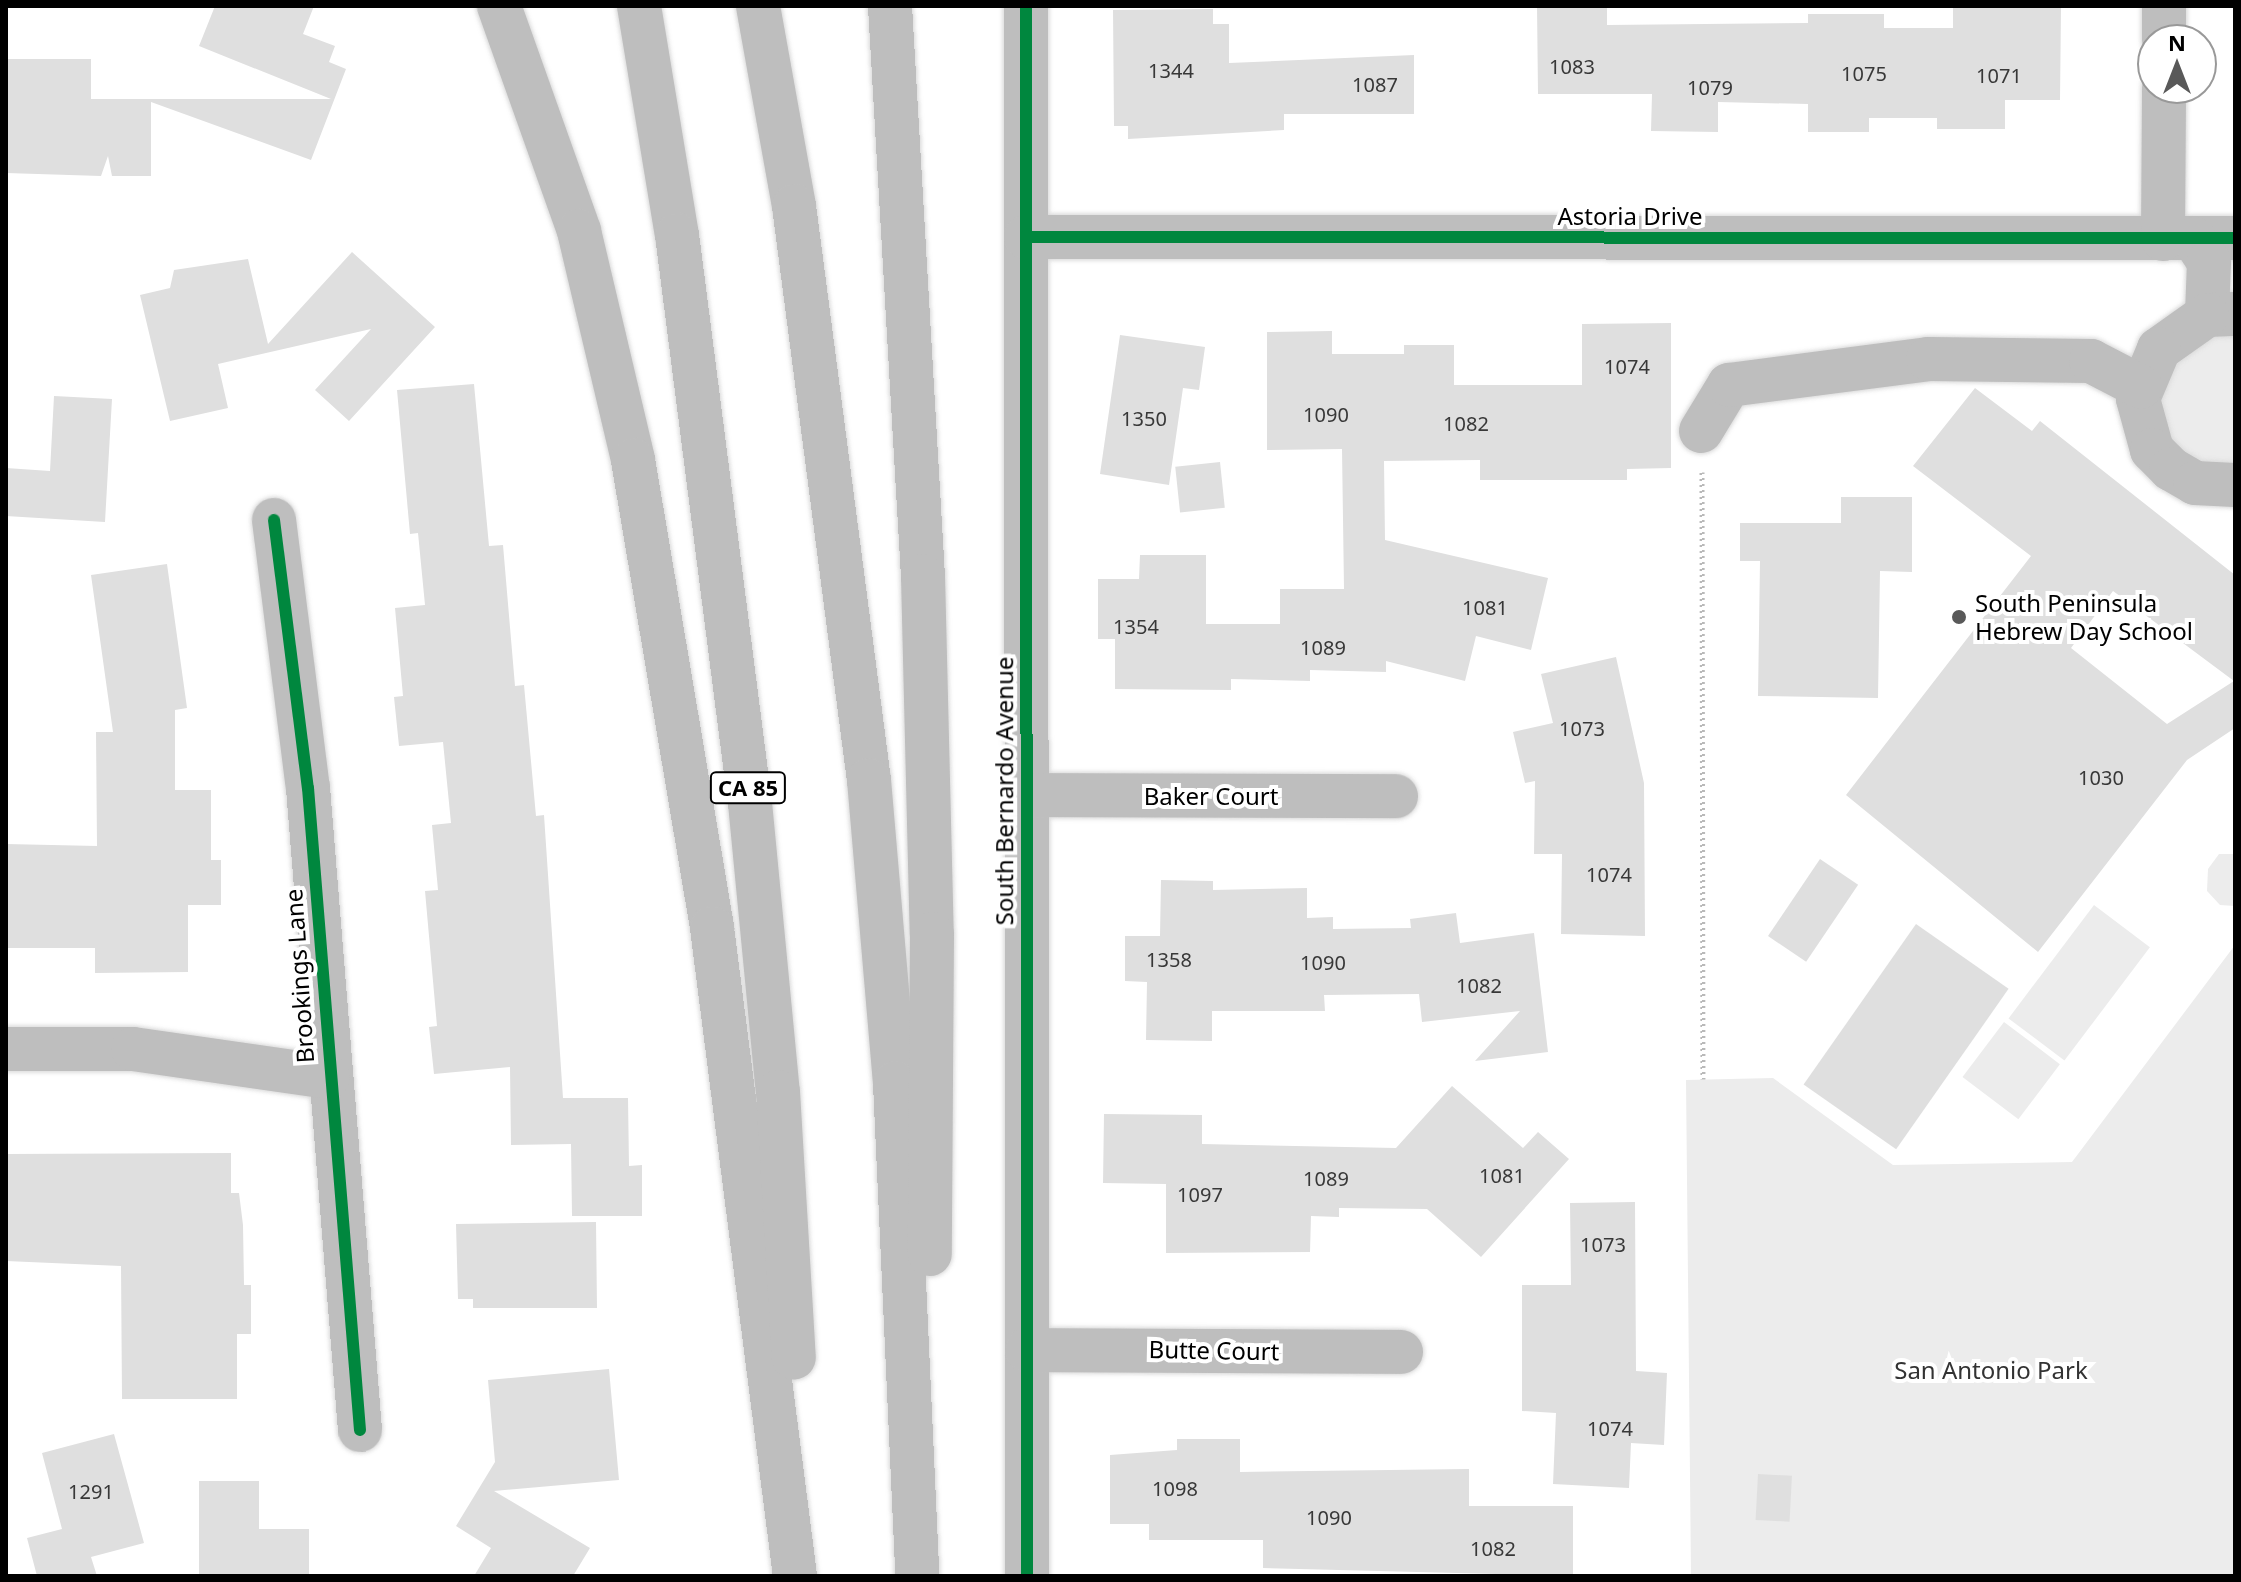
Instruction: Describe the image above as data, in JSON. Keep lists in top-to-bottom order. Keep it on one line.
{"streets":{"main road":["Astoria Drive","CA 85","South Bernardo Avenue","Baker Court","Brookings Lane","Butte Court"]},"crossings":[["Astoria Drive","South Bernardo Avenue"],["South Bernardo Avenue","Baker Court"],["South Bernardo Avenue","Butte Court"]],"parks":["San Antonio Park"],"places":["South Peninsula Hebrew Day School"],"house_numbers":["1083","1344","1075","1071","1087","1079","1074","1090","1350","1082","1081","1354","1089","1073","1030","1074","1358","1090","1082","1081","1089","1097","1073","1074","1098","1291","1090","1082"],"north":"top"}
